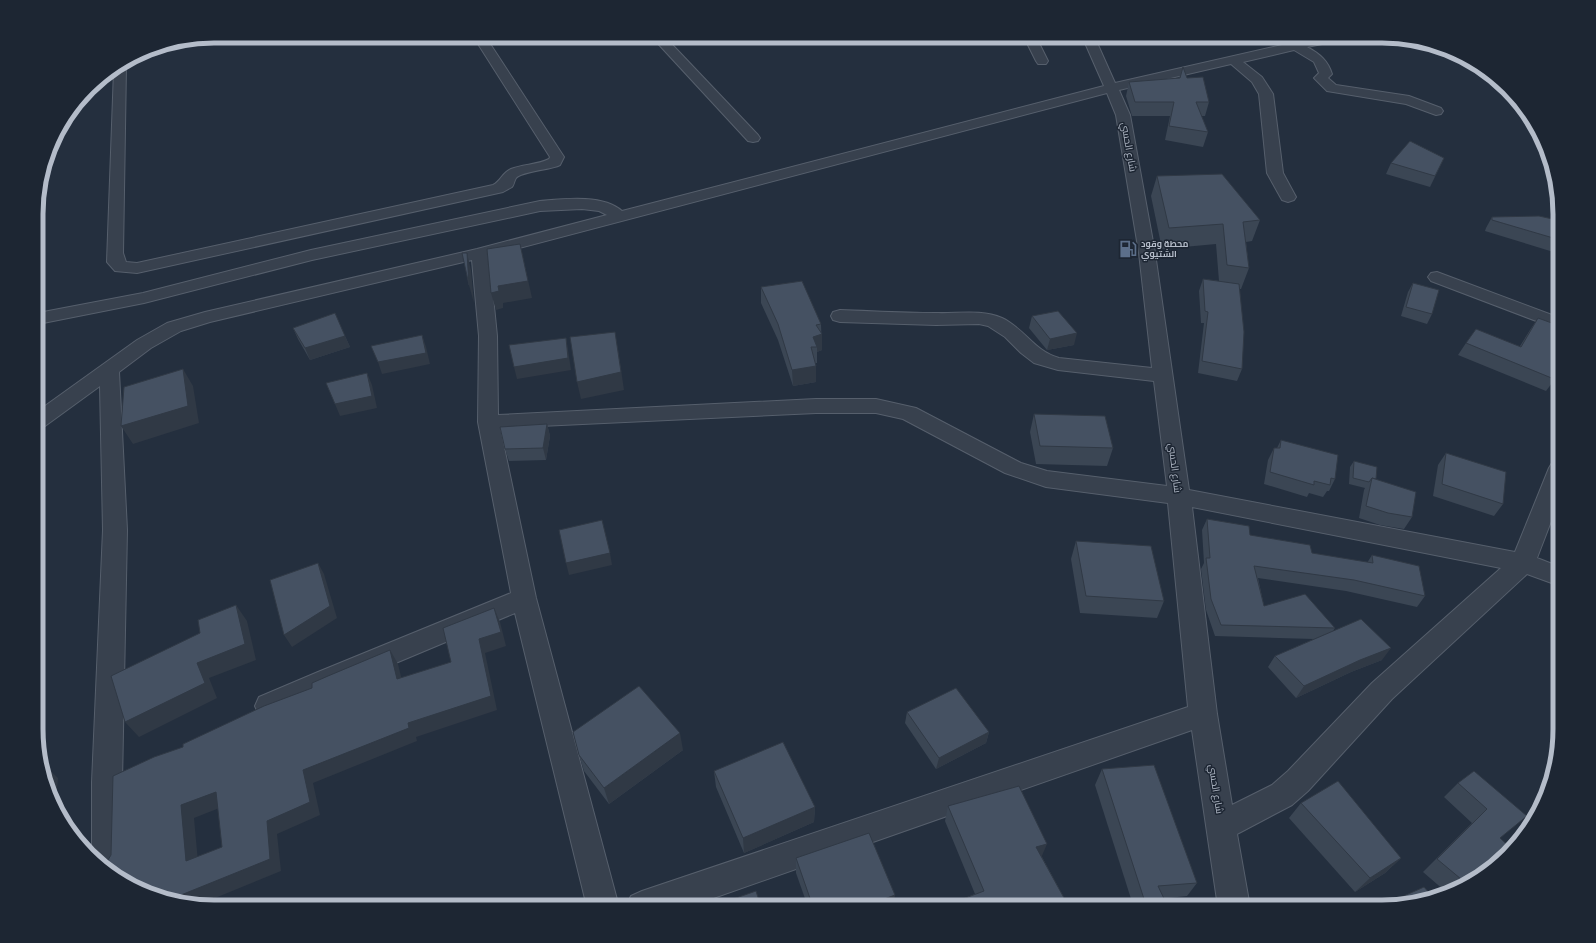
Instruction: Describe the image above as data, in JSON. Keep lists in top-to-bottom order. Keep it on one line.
{"streets":{"street":["شارع الحسي"]},"places":{"fuel station":["محطة وقود الشتيوي"]}}
